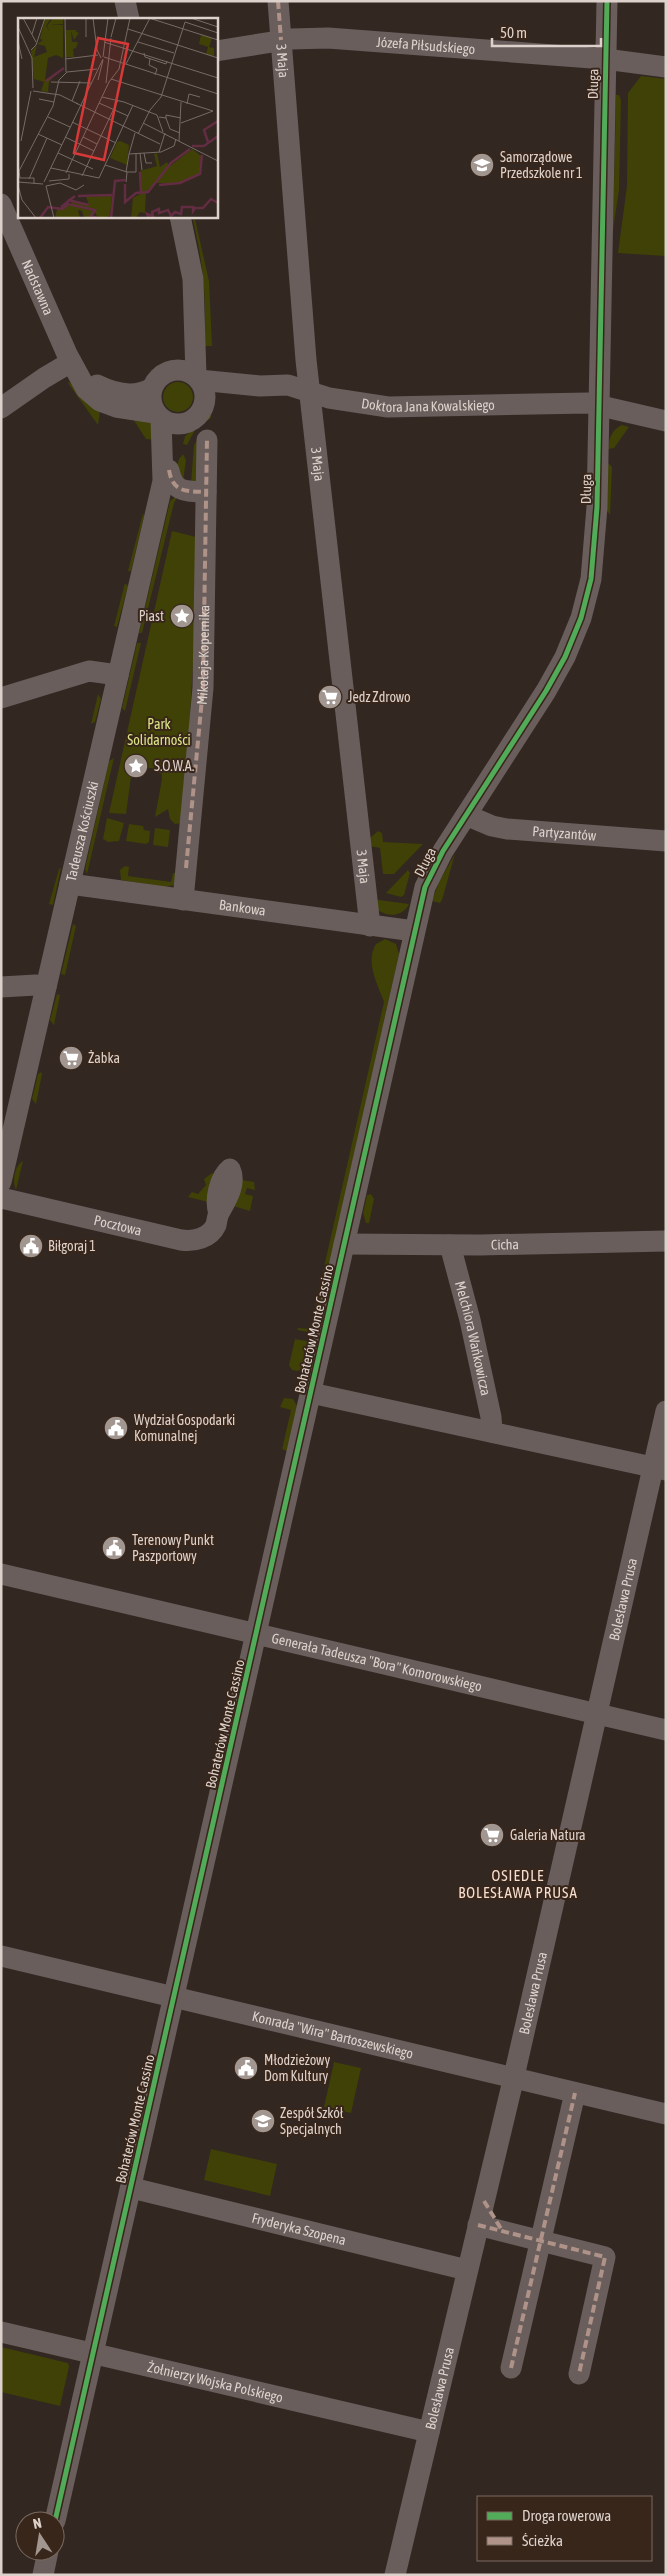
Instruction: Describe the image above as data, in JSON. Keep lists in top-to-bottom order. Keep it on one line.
{"streets":{"street":["Józefa Piłsudskiego","3 Maja","Długa","Nadstawna","Doktora Jana Kowalskiego","Mikołaja Kopernika","Tadeusza Kościuszki","Partyzantów","Bankowa","Pocztowa","Cicha","Bohaterów Monte Cassino","Melchiora Wańkowicza","Bolesława Prusa","Generała Tadeusza \"Bora\" Komorowskiego","Konrada \"Wira\" Bartoszewskiego","Fryderyka Szopena","Żołnierzy Wojska Polskiego"]},"crossings":[["Józefa Piłsudskiego","3 Maja"],["Józefa Piłsudskiego","Długa"],["3 Maja","Doktora Jana Kowalskiego"],["3 Maja","Bankowa"],["Długa","Doktora Jana Kowalskiego"],["Długa","Partyzantów"],["Długa","Bankowa"],["Długa","Bohaterów Monte Cassino"],["Nadstawna","Doktora Jana Kowalskiego"],["Nadstawna","Tadeusza Kościuszki"],["Doktora Jana Kowalskiego","Tadeusza Kościuszki"],["Mikołaja Kopernika","Bankowa"],["Tadeusza Kościuszki","Bankowa"],["Bankowa","Bohaterów Monte Cassino"],["Cicha","Bohaterów Monte Cassino"],["Cicha","Melchiora Wańkowicza"],["Bohaterów Monte Cassino","Generała Tadeusza \"Bora\" Komorowskiego"],["Bohaterów Monte Cassino","Konrada \"Wira\" Bartoszewskiego"],["Bohaterów Monte Cassino","Fryderyka Szopena"],["Bohaterów Monte Cassino","Żołnierzy Wojska Polskiego"],["Bolesława Prusa","Generała Tadeusza \"Bora\" Komorowskiego"],["Bolesława Prusa","Konrada \"Wira\" Bartoszewskiego"],["Bolesława Prusa","Fryderyka Szopena"],["Bolesława Prusa","Żołnierzy Wojska Polskiego"]],"districts":["OSIEDLE BOLESŁAWA PRUSA"],"parks":["Park Solidarności"],"places":{"school or university":["Samorządowe Przedszkole nr 1","Zespół Szkół Specjalnych"],"place":["Piast","S.O.W.A."],"supermarket":["Jedz Zdrowo","Żabka","Galeria Natura"],"public building":["Biłgoraj 1","Wydział Gospodarki Komunalnej","Terenowy Punkt Paszportowy","Młodzieżowy Dom Kultury"]},"legend":["Droga rowerowa","Ścieżka"],"scale_bar":"50 m","north":"top"}
